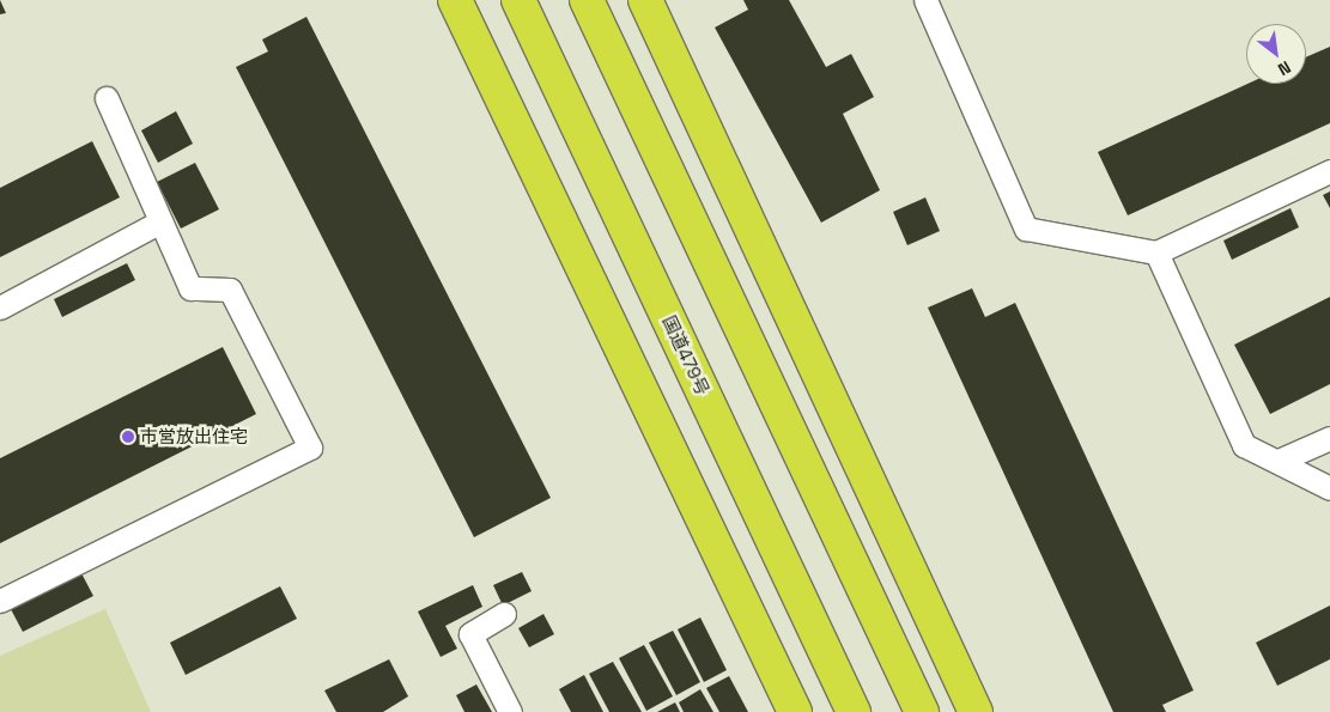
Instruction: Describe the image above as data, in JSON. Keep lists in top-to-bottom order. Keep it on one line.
{"streets":{"highway":["国道479号"]},"places":["市営放出住宅"],"north":"bottom right"}
